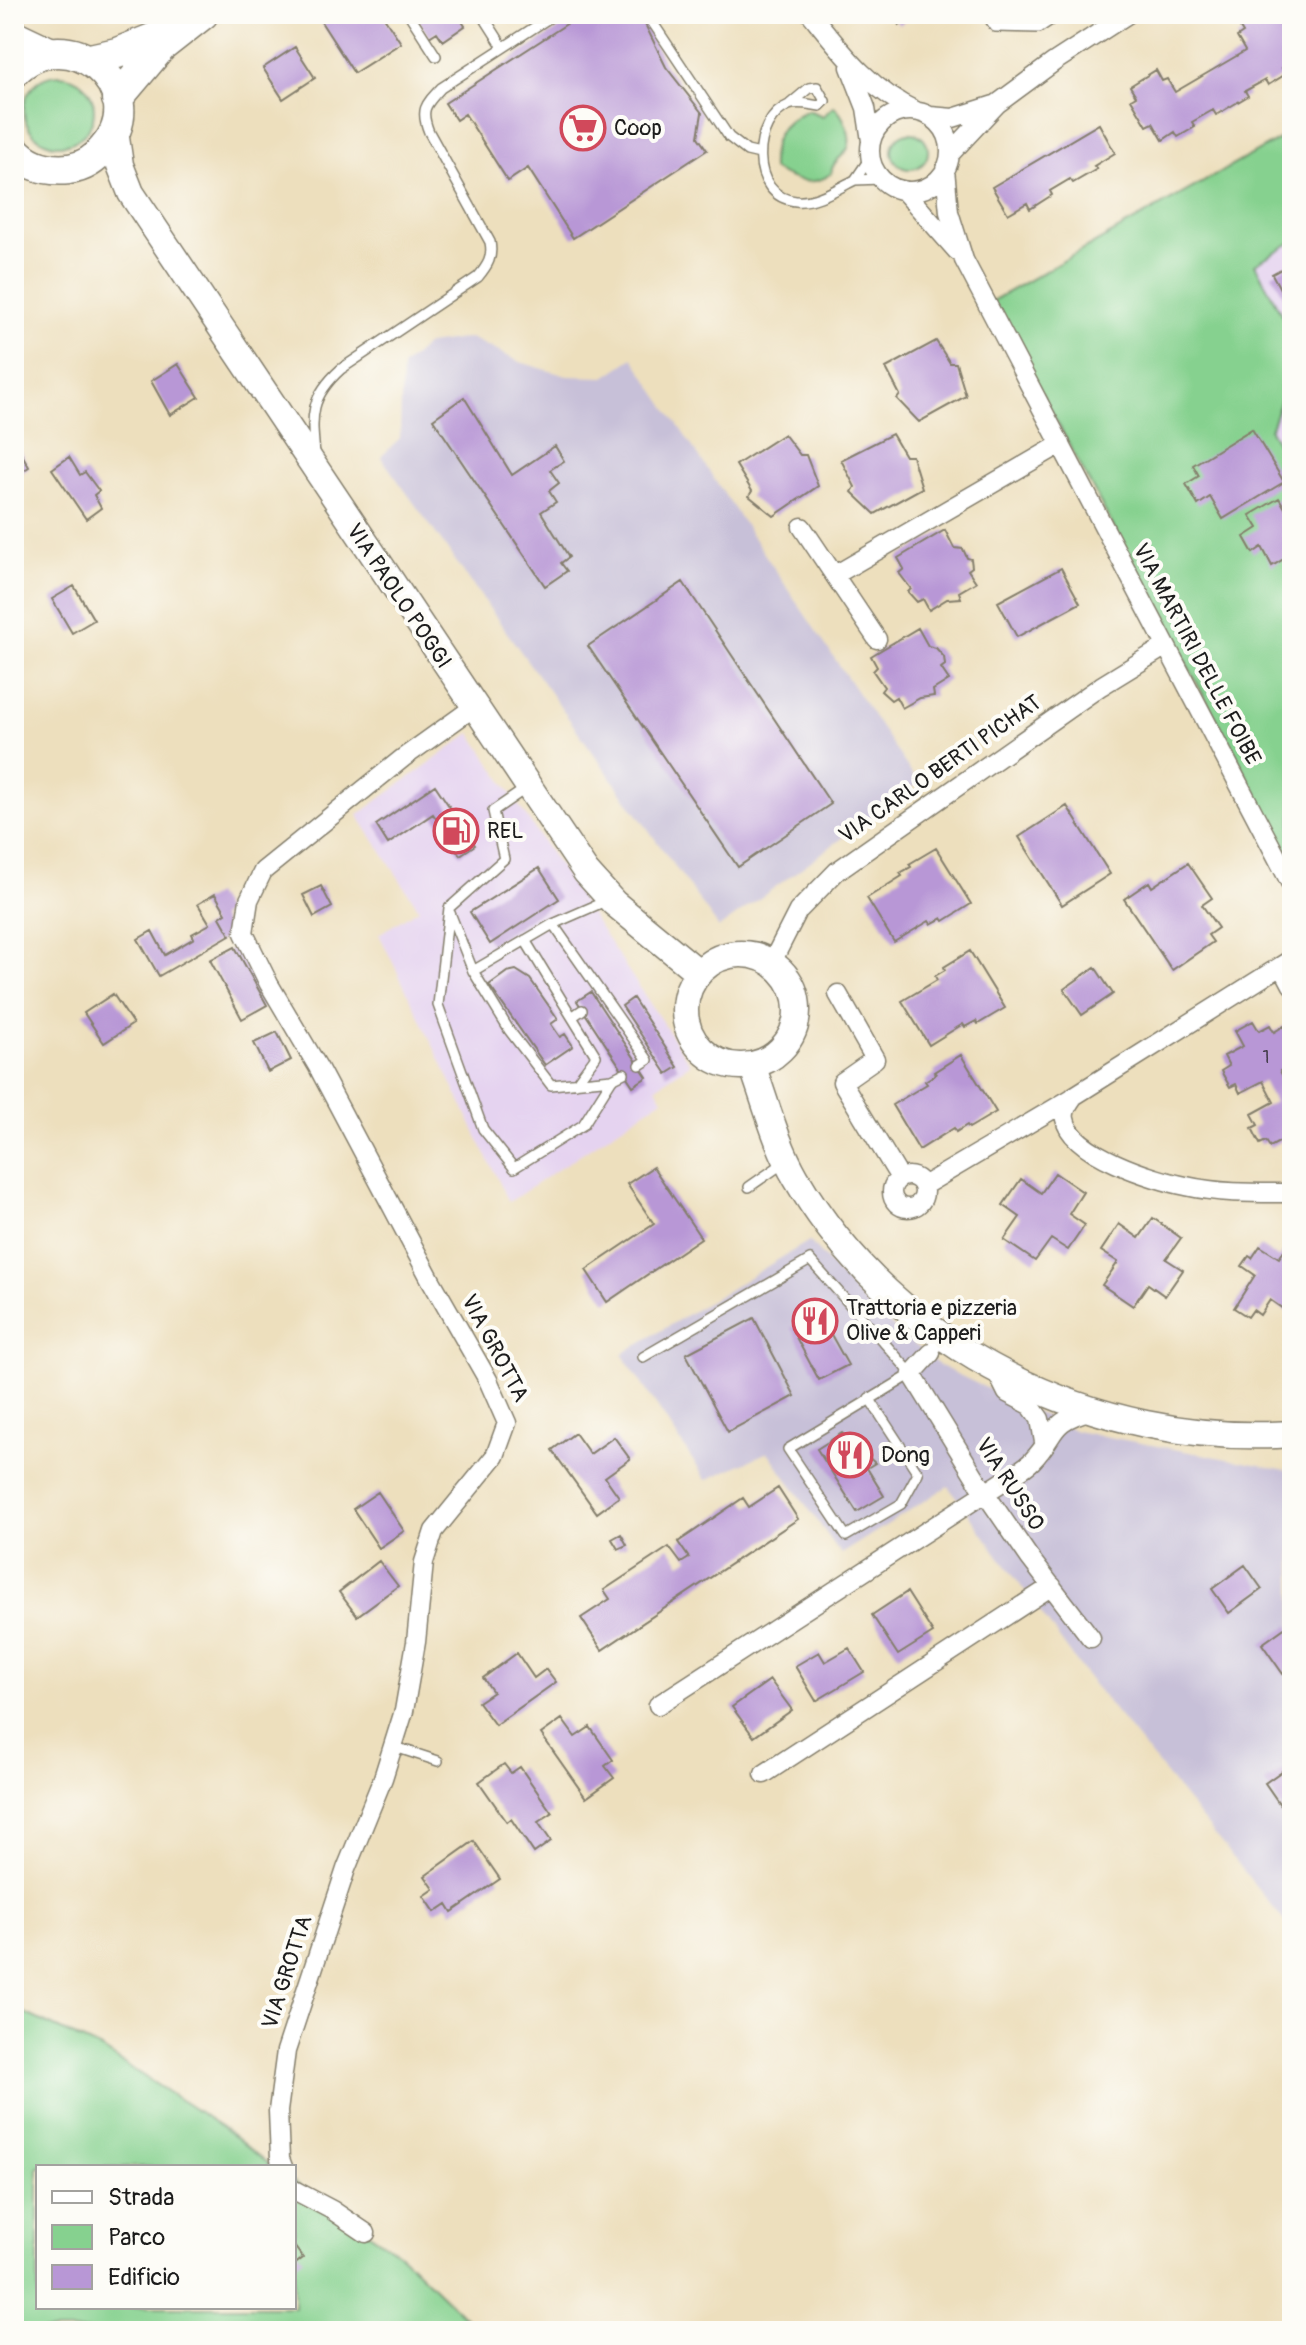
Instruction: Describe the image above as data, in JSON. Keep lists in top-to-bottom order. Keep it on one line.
{"streets":{"main road":["VIA PAOLO POGGI"],"street":["VIA MARTIRI DELLE FOIBE","VIA CARLO BERTI PICHAT","VIA GROTTA","VIA RUSSO"]},"crossings":[["VIA PAOLO POGGI","VIA CARLO BERTI PICHAT"],["VIA PAOLO POGGI","VIA GROTTA"],["VIA MARTIRI DELLE FOIBE","VIA CARLO BERTI PICHAT"]],"places":{"supermarket":["Coop"],"fuel station":["REL"],"restaurant":["Trattoria e pizzeria Olive & Capperi","Dong"]},"house_numbers":["1"],"legend":["Strada","Parco","Edificio"]}
